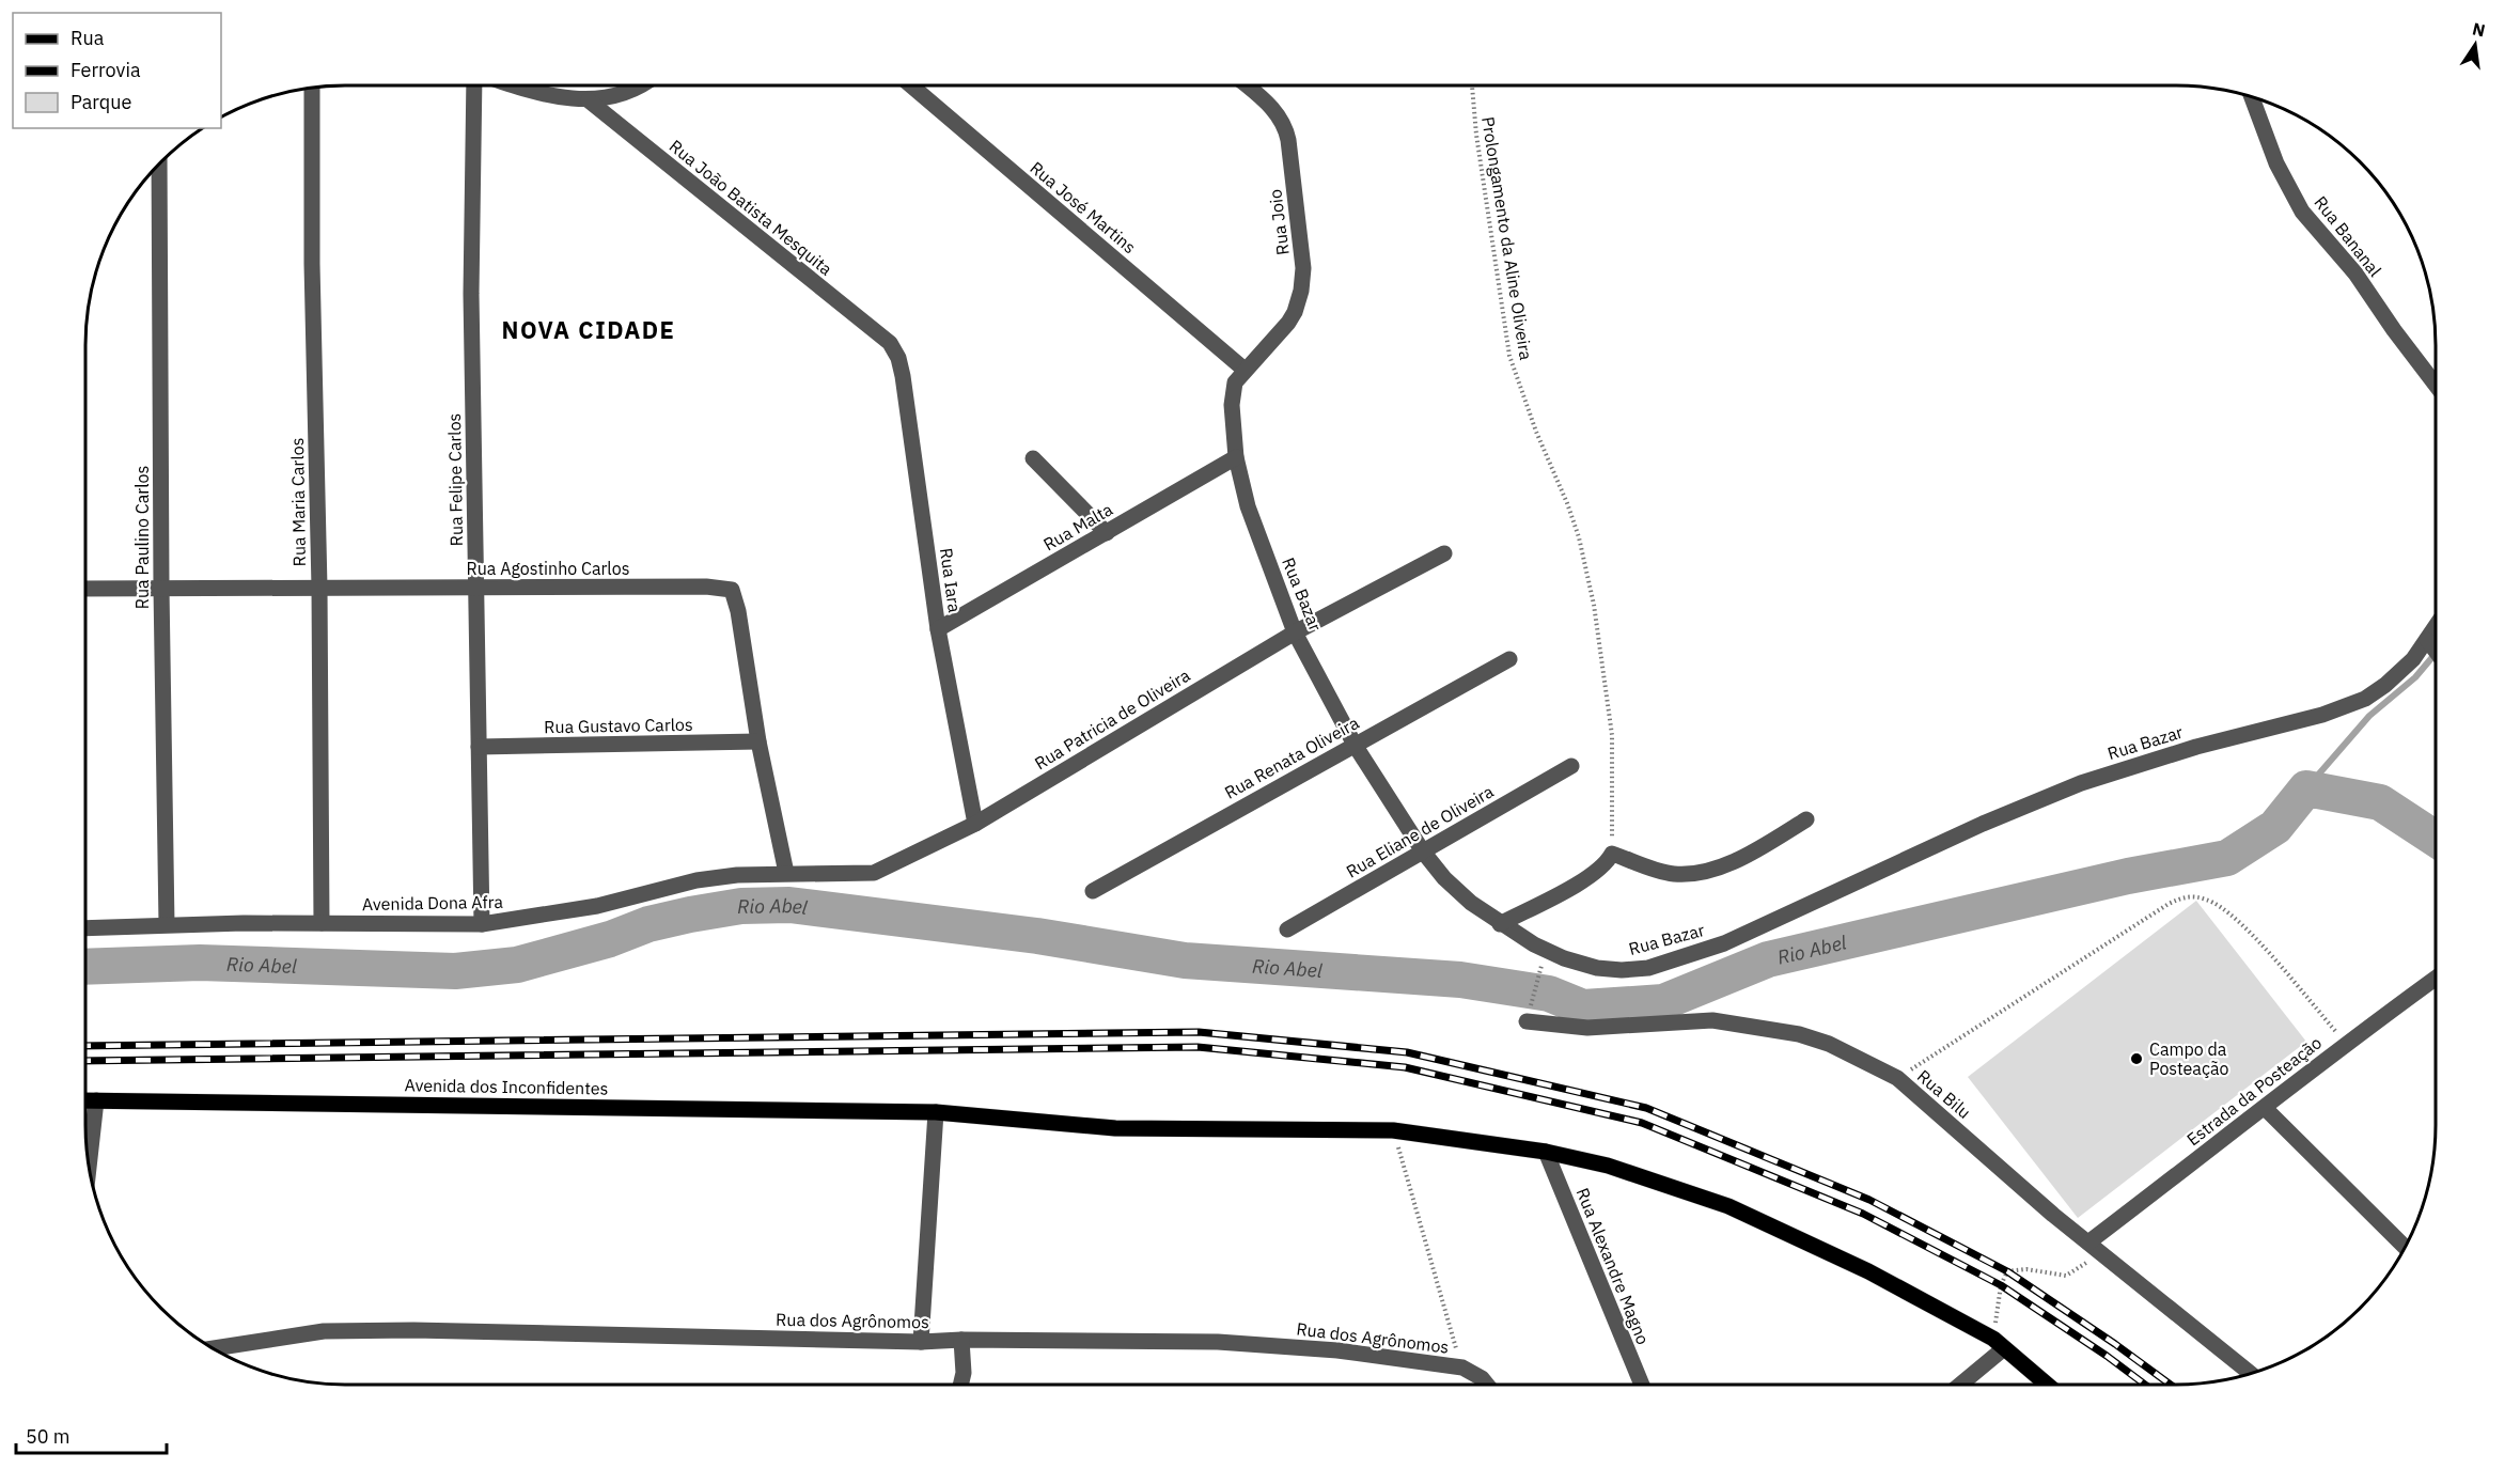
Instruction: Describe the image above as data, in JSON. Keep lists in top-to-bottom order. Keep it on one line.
{"streets":{"main road":["Avenida dos Inconfidentes"],"street":["Rua João Batista Mesquita","Rua José Martins","Rua Joio","Rua Bananal","Rua Felipe Carlos","Rua Maria Carlos","Rua Malta","Rua Paulino Carlos","Rua Agostinho Carlos","Rua Iara","Rua Bazar","Rua Patricia de Oliveira","Rua Gustavo Carlos","Rua Renata Oliveira","Rua Eliane de Oliveira","Avenida Dona Afra","Estrada da Posteação","Rua Bilu","Rua Alexandre Magno","Rua dos Agrônomos"],"path":["Prolongamento da Aline Oliveira"]},"crossings":[["Rua João Batista Mesquita","Rua Iara"],["Rua José Martins","Rua Joio"],["Rua José Martins","Rua Bazar"],["Rua Joio","Rua Bazar"],["Rua Felipe Carlos","Rua Agostinho Carlos"],["Rua Felipe Carlos","Rua Gustavo Carlos"],["Rua Felipe Carlos","Avenida Dona Afra"],["Rua Maria Carlos","Rua Agostinho Carlos"],["Rua Maria Carlos","Avenida Dona Afra"],["Rua Malta","Rua Iara"],["Rua Malta","Rua Bazar"],["Rua Paulino Carlos","Rua Agostinho Carlos"],["Rua Paulino Carlos","Avenida Dona Afra"],["Rua Agostinho Carlos","Rua Patricia de Oliveira"],["Rua Agostinho Carlos","Rua Gustavo Carlos"],["Rua Agostinho Carlos","Avenida Dona Afra"],["Rua Iara","Rua Patricia de Oliveira"],["Rua Bazar","Rua Patricia de Oliveira"],["Rua Bazar","Rua Renata Oliveira"],["Rua Bazar","Rua Eliane de Oliveira"],["Rua Patricia de Oliveira","Avenida Dona Afra"],["Avenida dos Inconfidentes","Rua Alexandre Magno"],["Estrada da Posteação","Rua Bilu"]],"districts":["NOVA CIDADE"],"water":["Rio Abel"],"places":["Campo da Posteação"],"legend":["Rua","Ferrovia","Parque"],"scale_bar":"50 m","north":"top"}
